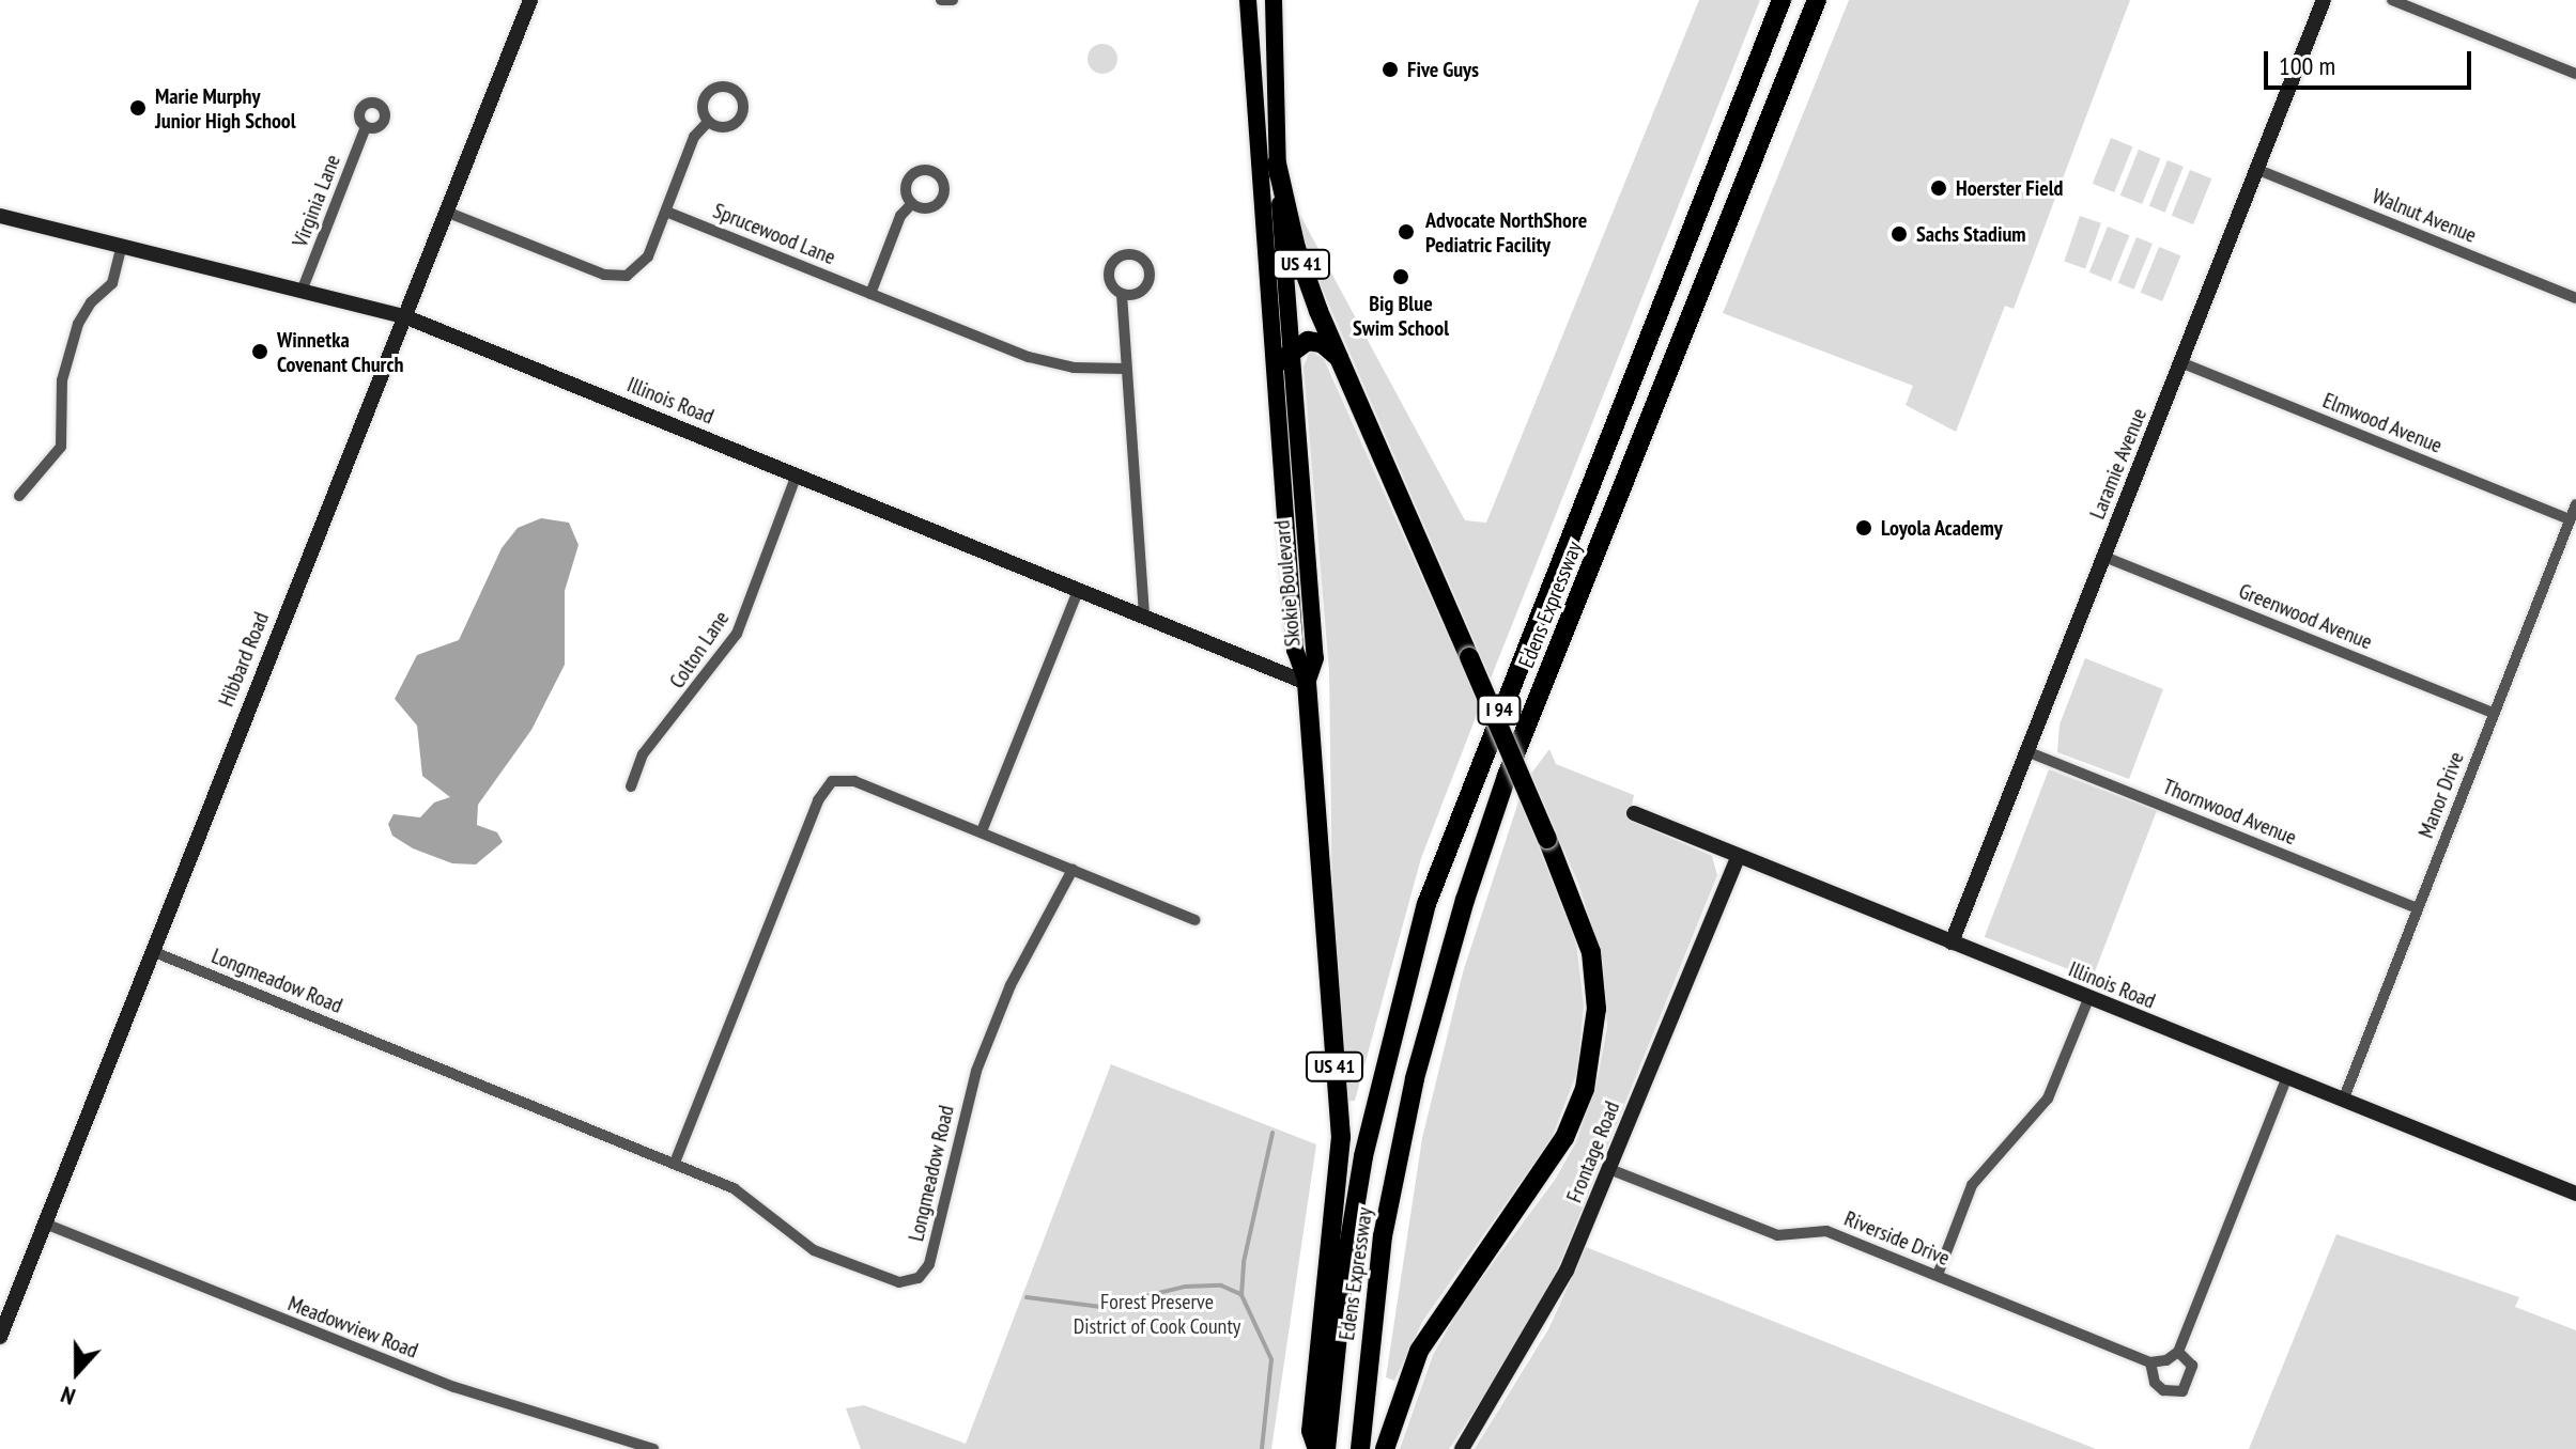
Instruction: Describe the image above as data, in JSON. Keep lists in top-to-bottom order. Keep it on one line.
{"streets":{"highway":["US 41","Edens Expressway","I 94"],"main road":["Skokie Boulevard"],"street":["Virginia Lane","Walnut Avenue","Sprucewood Lane","Illinois Road","Elmwood Avenue","Laramie Avenue","Greenwood Avenue","Colton Lane","Hibbard Road","Manor Drive","Thornwood Avenue","Longmeadow Road","Frontage Road","Riverside Drive","Meadowview Road"]},"crossings":[["Virginia Lane","Illinois Road"],["Walnut Avenue","Laramie Avenue"],["US 41","Illinois Road"],["US 41","Skokie Boulevard"],["Illinois Road","Laramie Avenue"],["Illinois Road","Skokie Boulevard"],["Illinois Road","Colton Lane"],["Illinois Road","Hibbard Road"],["Illinois Road","Manor Drive"],["Illinois Road","Frontage Road"],["Elmwood Avenue","Laramie Avenue"],["Elmwood Avenue","Manor Drive"],["Laramie Avenue","Greenwood Avenue"],["Laramie Avenue","Thornwood Avenue"],["Greenwood Avenue","Manor Drive"],["Hibbard Road","Longmeadow Road"],["Hibbard Road","Meadowview Road"],["Manor Drive","Thornwood Avenue"],["Frontage Road","Riverside Drive"]],"parks":["Forest Preserve District of Cook County"],"places":["Five Guys","Marie Murphy Junior High School","Hoerster Field","Advocate NorthShore Pediatric Facility","Sachs Stadium","Big Blue Swim School","Winnetka Covenant Church","Loyola Academy"],"scale_bar":"100 m","north":"bottom"}
